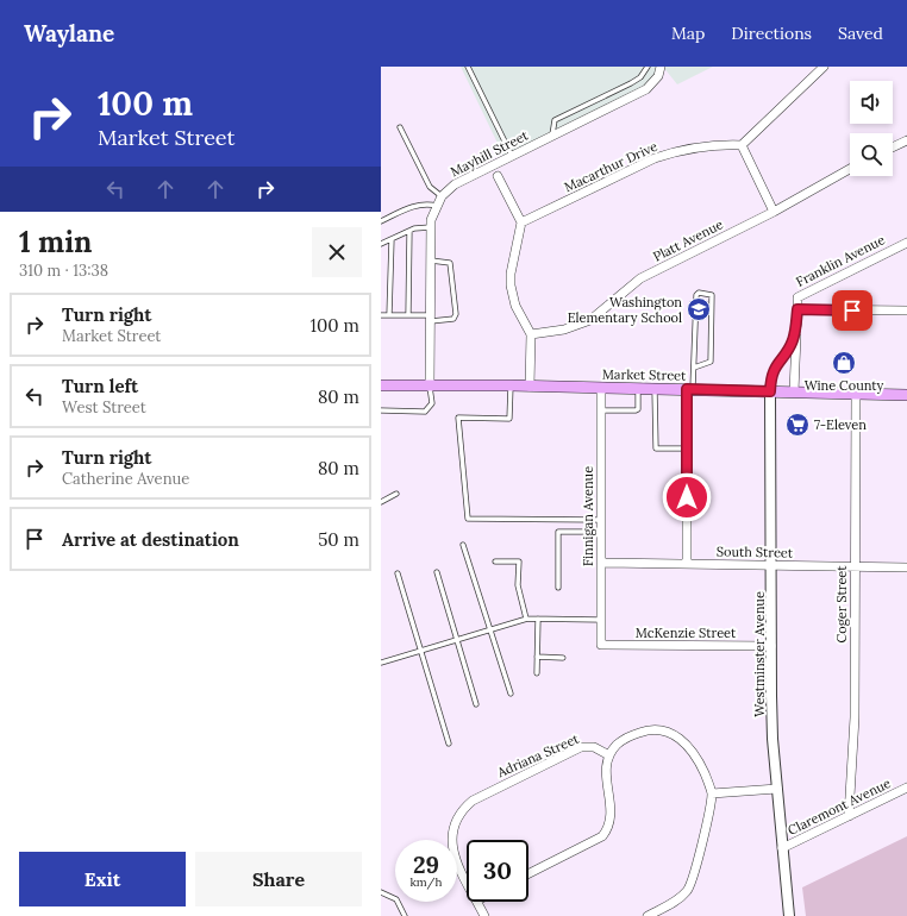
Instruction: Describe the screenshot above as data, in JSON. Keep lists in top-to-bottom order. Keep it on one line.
{"streets":{"main road":["Market Street"],"street":["Mayhill Street","Macarthur Drive","Platt Avenue","Franklin Avenue","Finnigan Avenue","South Street","Coger Street","McKenzie Street","Westminster Avenue","Adriana Street","Claremont Avenue"]},"crossings":[["Mayhill Street","Market Street"],["Market Street","Finnigan Avenue"],["Market Street","Coger Street"],["Market Street","Westminster Avenue"],["Finnigan Avenue","South Street"],["Finnigan Avenue","McKenzie Street"],["South Street","Coger Street"],["South Street","Westminster Avenue"],["Coger Street","Claremont Avenue"],["McKenzie Street","Westminster Avenue"],["Westminster Avenue","Claremont Avenue"]],"places":{"school or university":["Washington Elementary School"],"shop":["Wine County"],"supermarket":["7-Eleven"]},"page":{"header":"Waylane","nav":["Map","Directions","Saved"],"turn":["100 m","Market Street"],"heading":["1 min","310 m · 13:38"],"list":[{"name":"Turn right","note":"Market Street","value":"100 m"},{"name":"Turn left","note":"West Street","value":"80 m"},{"name":"Turn right","note":"Catherine Avenue","value":"80 m"},{"name":"Arrive at destination","value":"50 m"}],"speed":"29 km/h","limit":"30","buttons":["Exit","Share"]}}
